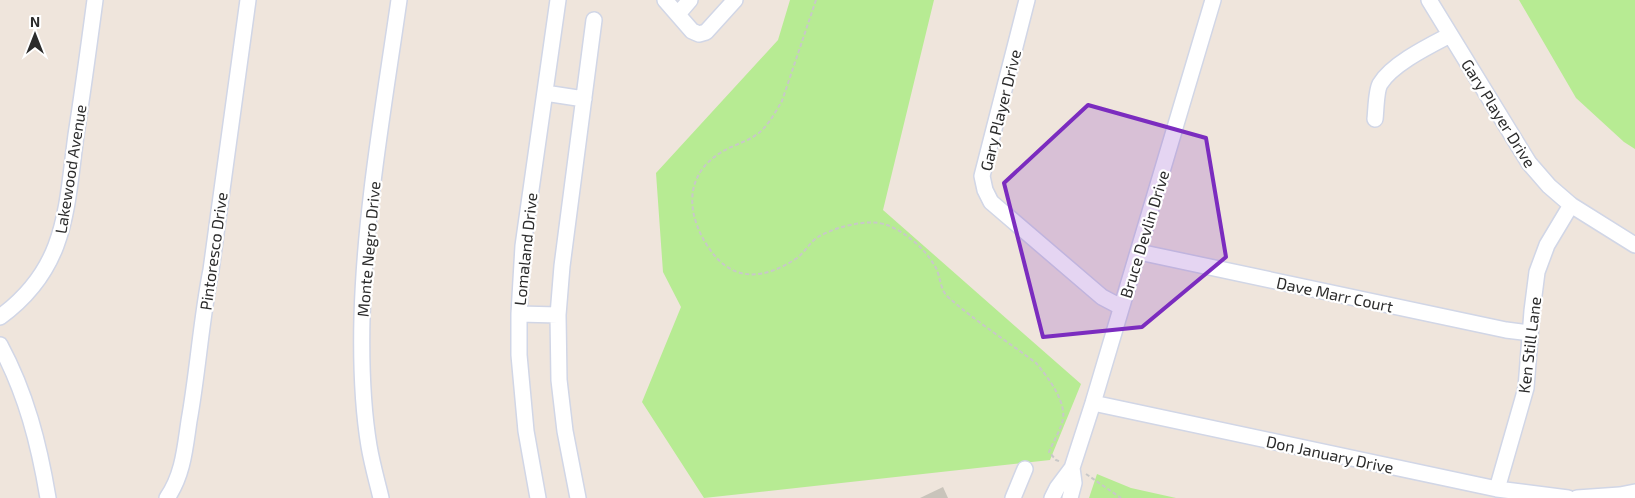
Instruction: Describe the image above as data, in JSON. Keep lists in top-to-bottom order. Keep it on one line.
{"streets":{"street":["Gary Player Drive","Lakewood Avenue","Bruce Devlin Drive","Monte Negro Drive","Lomaland Drive","Pintoresco Drive","Dave Marr Court","Ken Still Lane","Don January Drive"]},"crossings":[["Gary Player Drive","Bruce Devlin Drive"],["Gary Player Drive","Ken Still Lane"],["Bruce Devlin Drive","Dave Marr Court"],["Bruce Devlin Drive","Don January Drive"],["Dave Marr Court","Ken Still Lane"],["Ken Still Lane","Don January Drive"]],"north":"top"}
